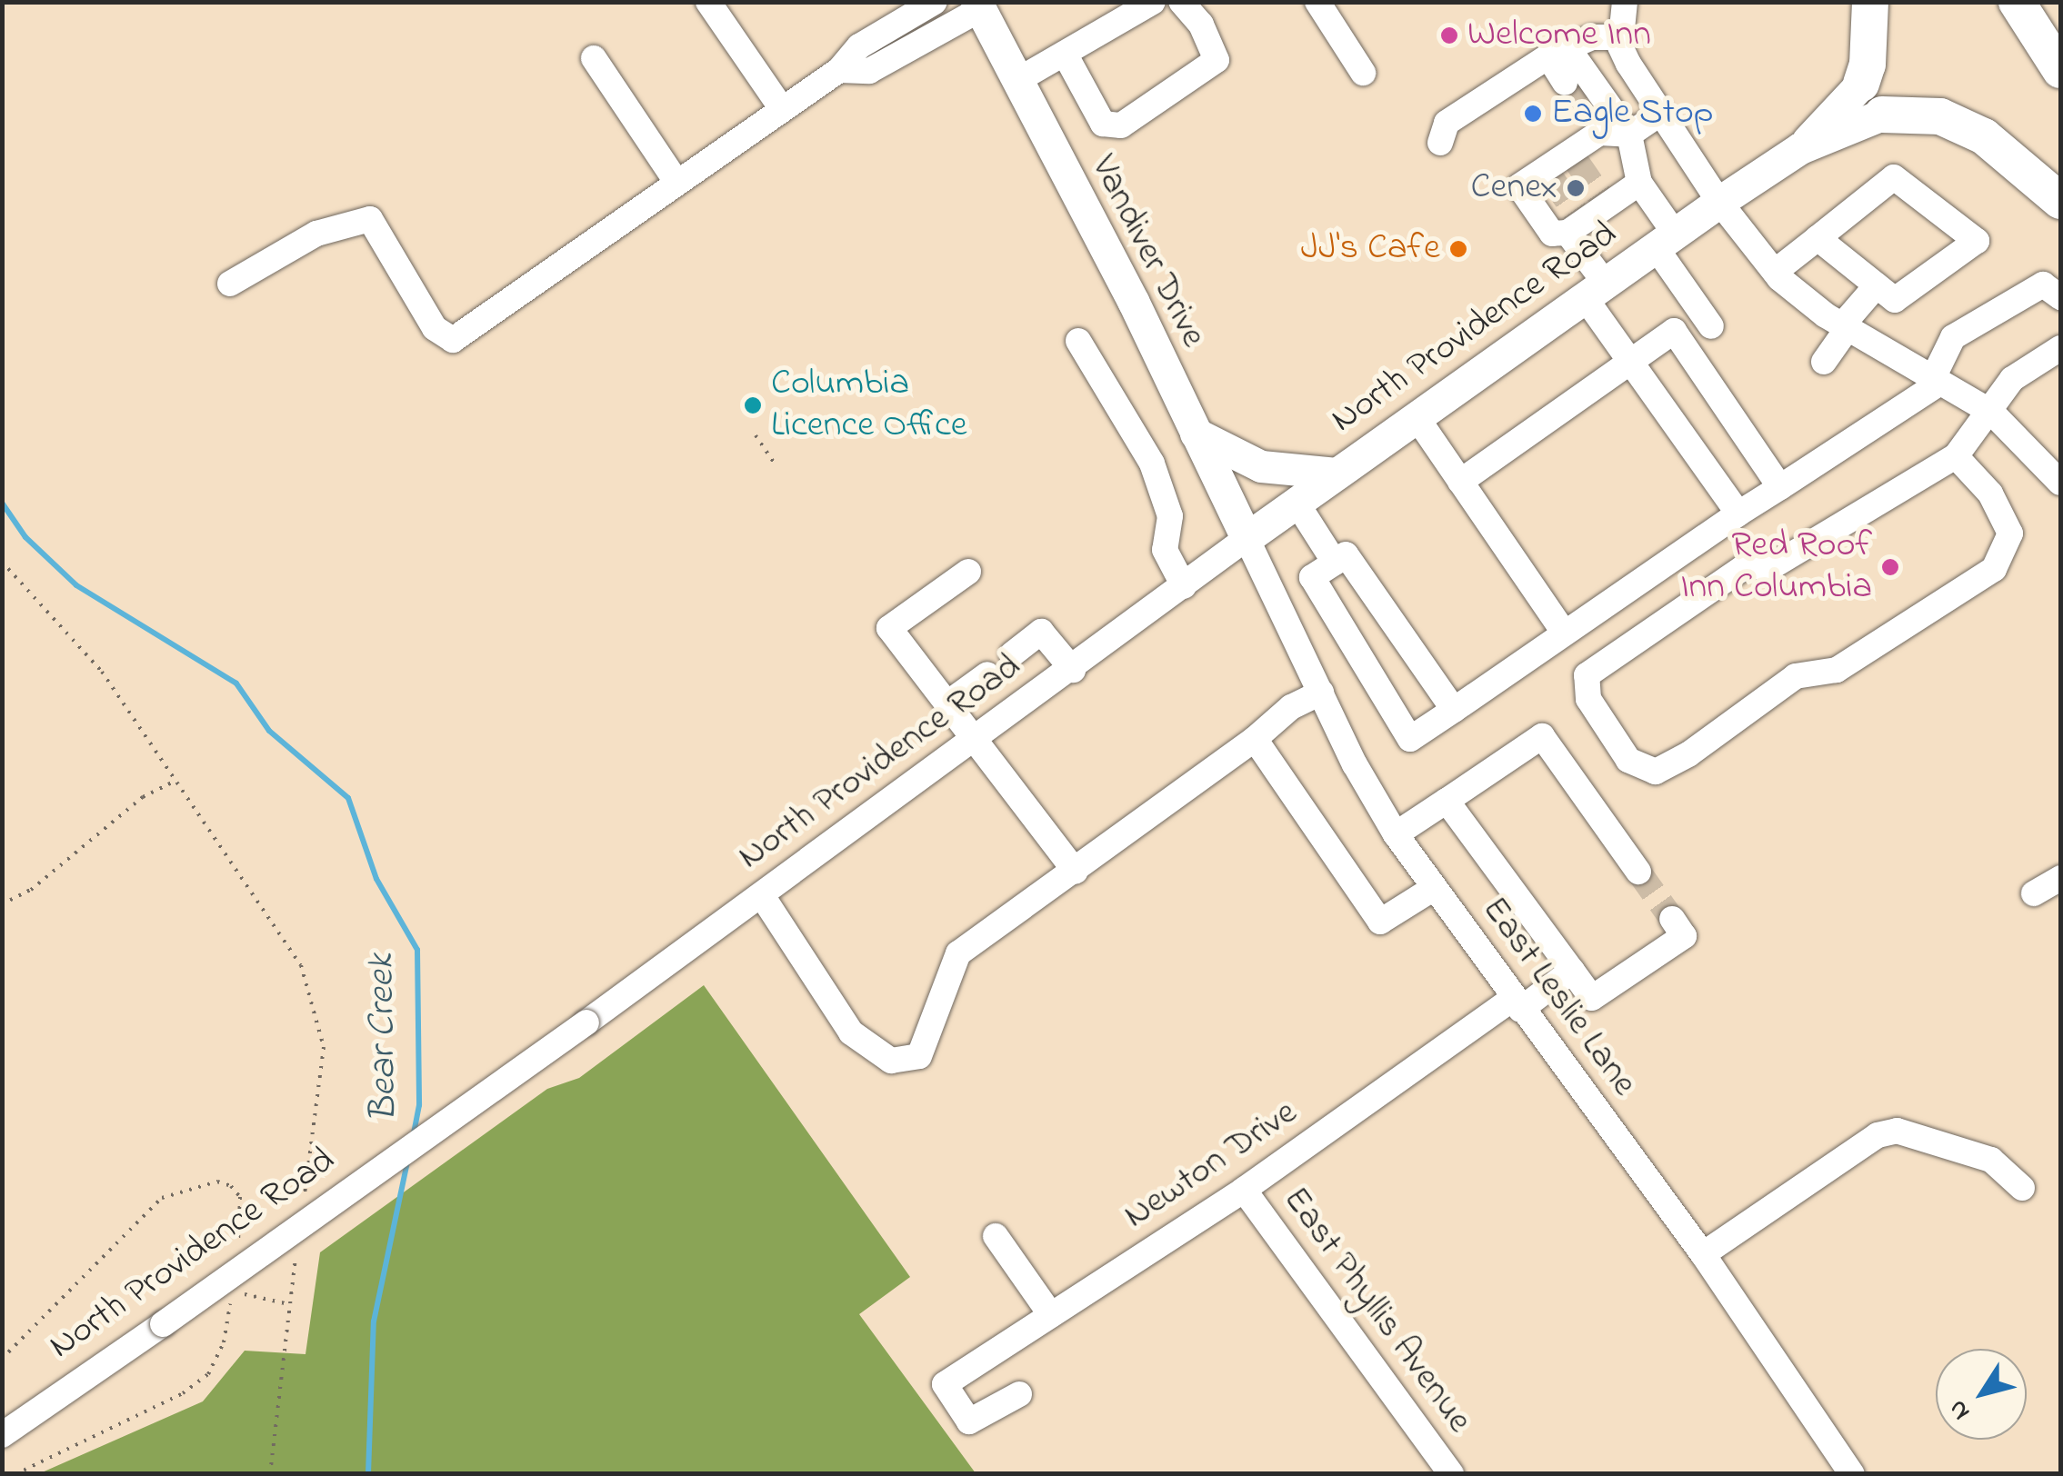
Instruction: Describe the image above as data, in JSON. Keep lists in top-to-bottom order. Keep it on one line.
{"streets":{"main road":["Vandiver Drive","North Providence Road"],"street":["East Leslie Lane","Newton Drive","East Phyllis Avenue"]},"crossings":[["Vandiver Drive","North Providence Road"],["Vandiver Drive","East Leslie Lane"],["North Providence Road","East Leslie Lane"],["East Leslie Lane","Newton Drive"],["Newton Drive","East Phyllis Avenue"]],"water":["Bear Creek"],"places":["Welcome Inn","Eagle Stop","Cenex","JJ's Cafe","Columbia Licence Office","Red Roof Inn Columbia"],"north":"bottom left"}
